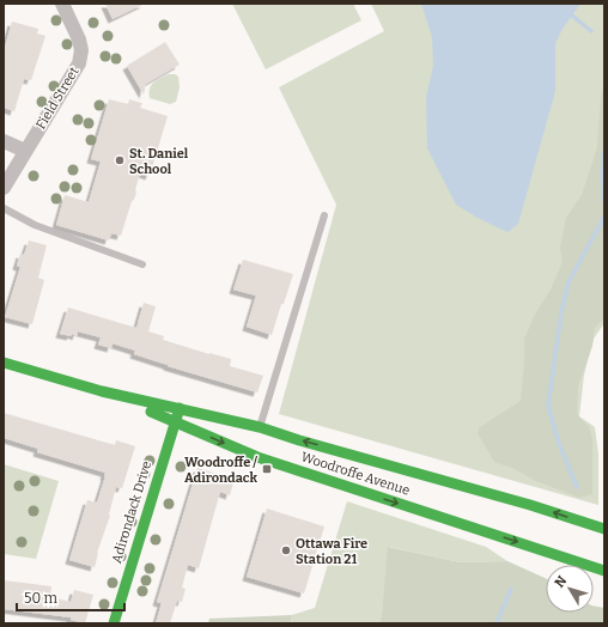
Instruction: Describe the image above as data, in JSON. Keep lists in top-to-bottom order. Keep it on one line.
{"streets":{"main road":["Woodroffe Avenue","Adirondack Drive"],"street":["Field Street"]},"crossings":[["Woodroffe Avenue","Adirondack Drive"]],"places":{"other":["St. Daniel School","Ottawa Fire Station 21"],"transit":["Woodroffe / Adirondack"]},"scale_bar":"50 m","north":"top left"}
